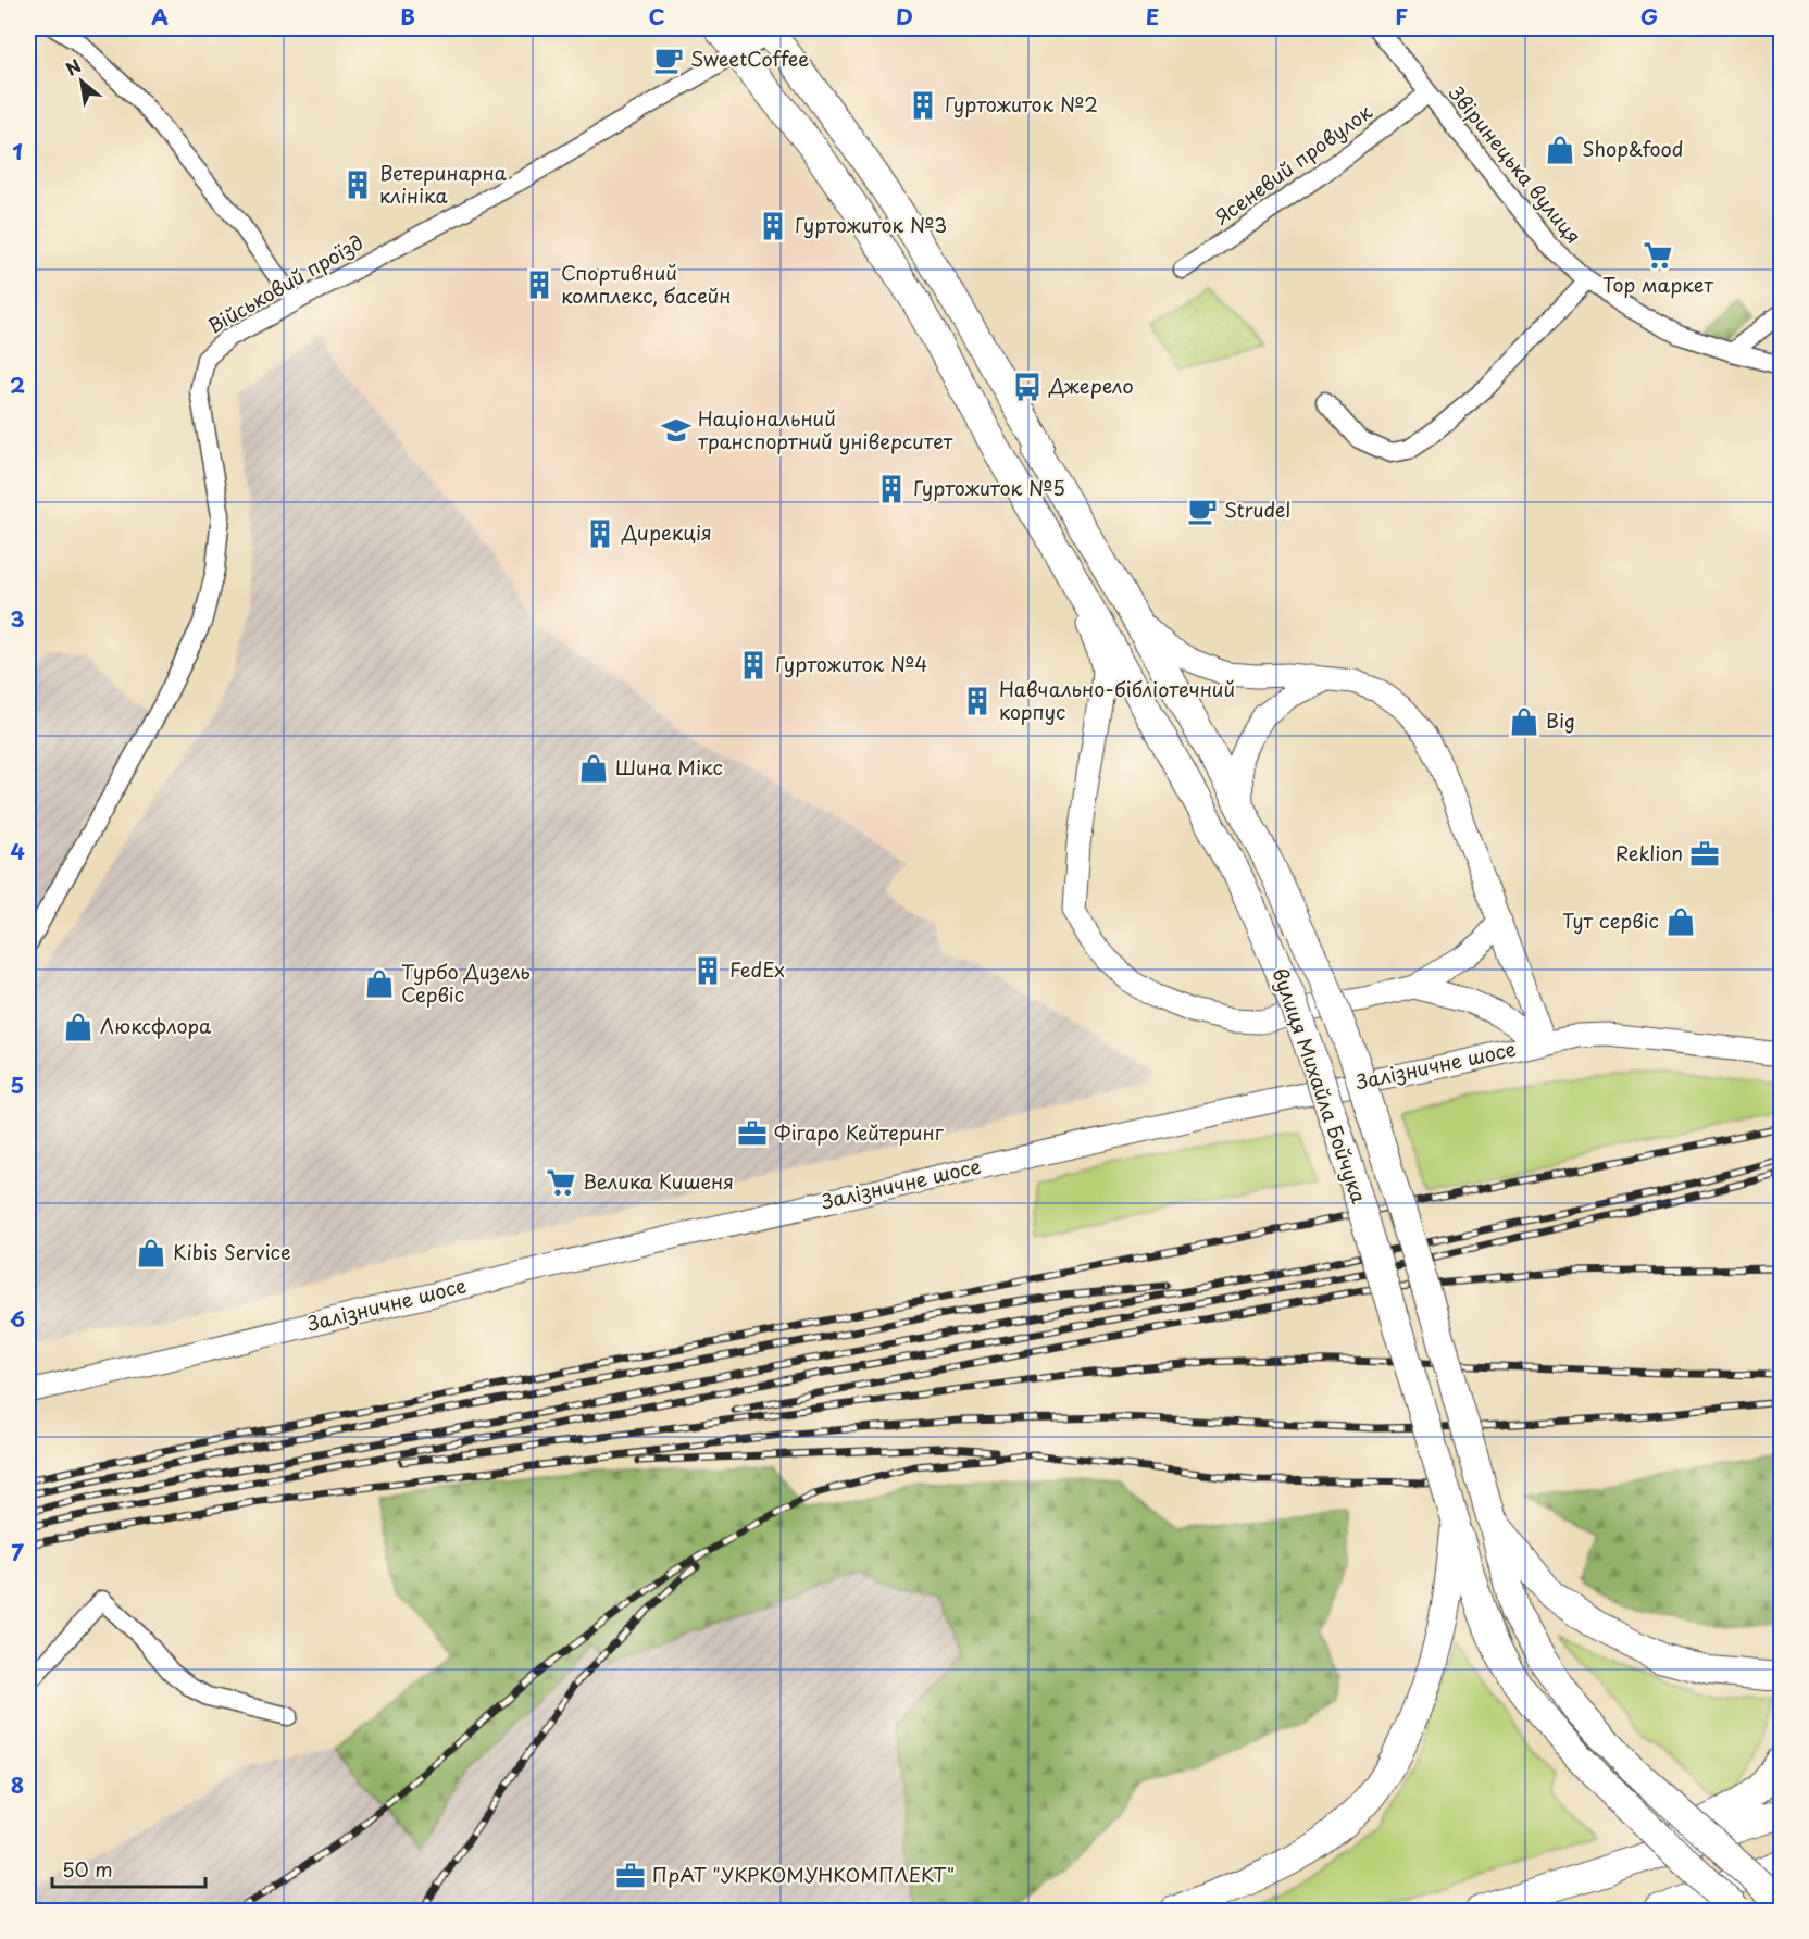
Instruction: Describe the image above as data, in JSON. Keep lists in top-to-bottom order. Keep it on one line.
{"streets":{"main road":["вулиця Михайла Бойчука"],"street":["Ясеневий провулок","Звіринецька вулиця","Військовий проїзд","Залізничне шосе"]},"crossings":[["Ясеневий провулок","Звіринецька вулиця"],["Військовий проїзд","вулиця Михайла Бойчука"]],"places":{"cafe":["SweetCoffee","Strudel"],"building":["Гуртожиток №2","Ветеринарна клініка","Гуртожиток №3","Спортивний комплекс, басейн","Гуртожиток №5","Дирекція","Гуртожиток №4","Навчально-бібліотечний корпус","FedEx"],"shop":["Shop&food","Big","Шина Мікс","Тут сервіс","Турбо Дизель Сервіс","Люксфлора","Kibis Service"],"supermarket":["Top маркет","Велика Кишеня"],"bus stop":["Джерело"],"school or university":["Національний транспортний університет"],"office":["Reklion","Фігаро Кейтеринг","ПрАТ \"УКРКОМУНКОМПЛЕКТ\""]},"scale_bar":"50 m","north":"top left","grid":{"columns":["A","B","C","D","E","F","G"],"rows":["1","2","3","4","5","6","7","8"]}}
